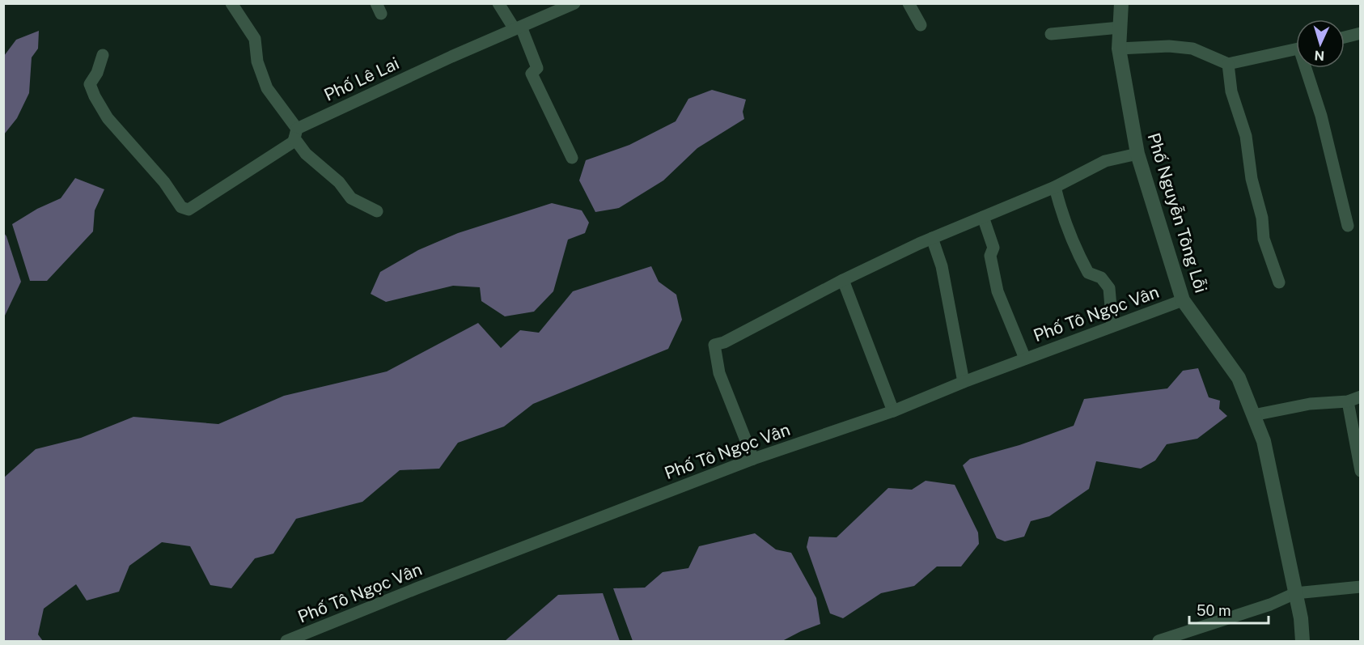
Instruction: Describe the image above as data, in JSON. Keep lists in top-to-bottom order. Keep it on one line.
{"streets":{"street":["Phố Lê Lai","Phố Nguyễn Tông Lỗi","Phố Tô Ngọc Vân"]},"crossings":[["Phố Nguyễn Tông Lỗi","Phố Tô Ngọc Vân"]],"scale_bar":"50 m","north":"bottom"}
